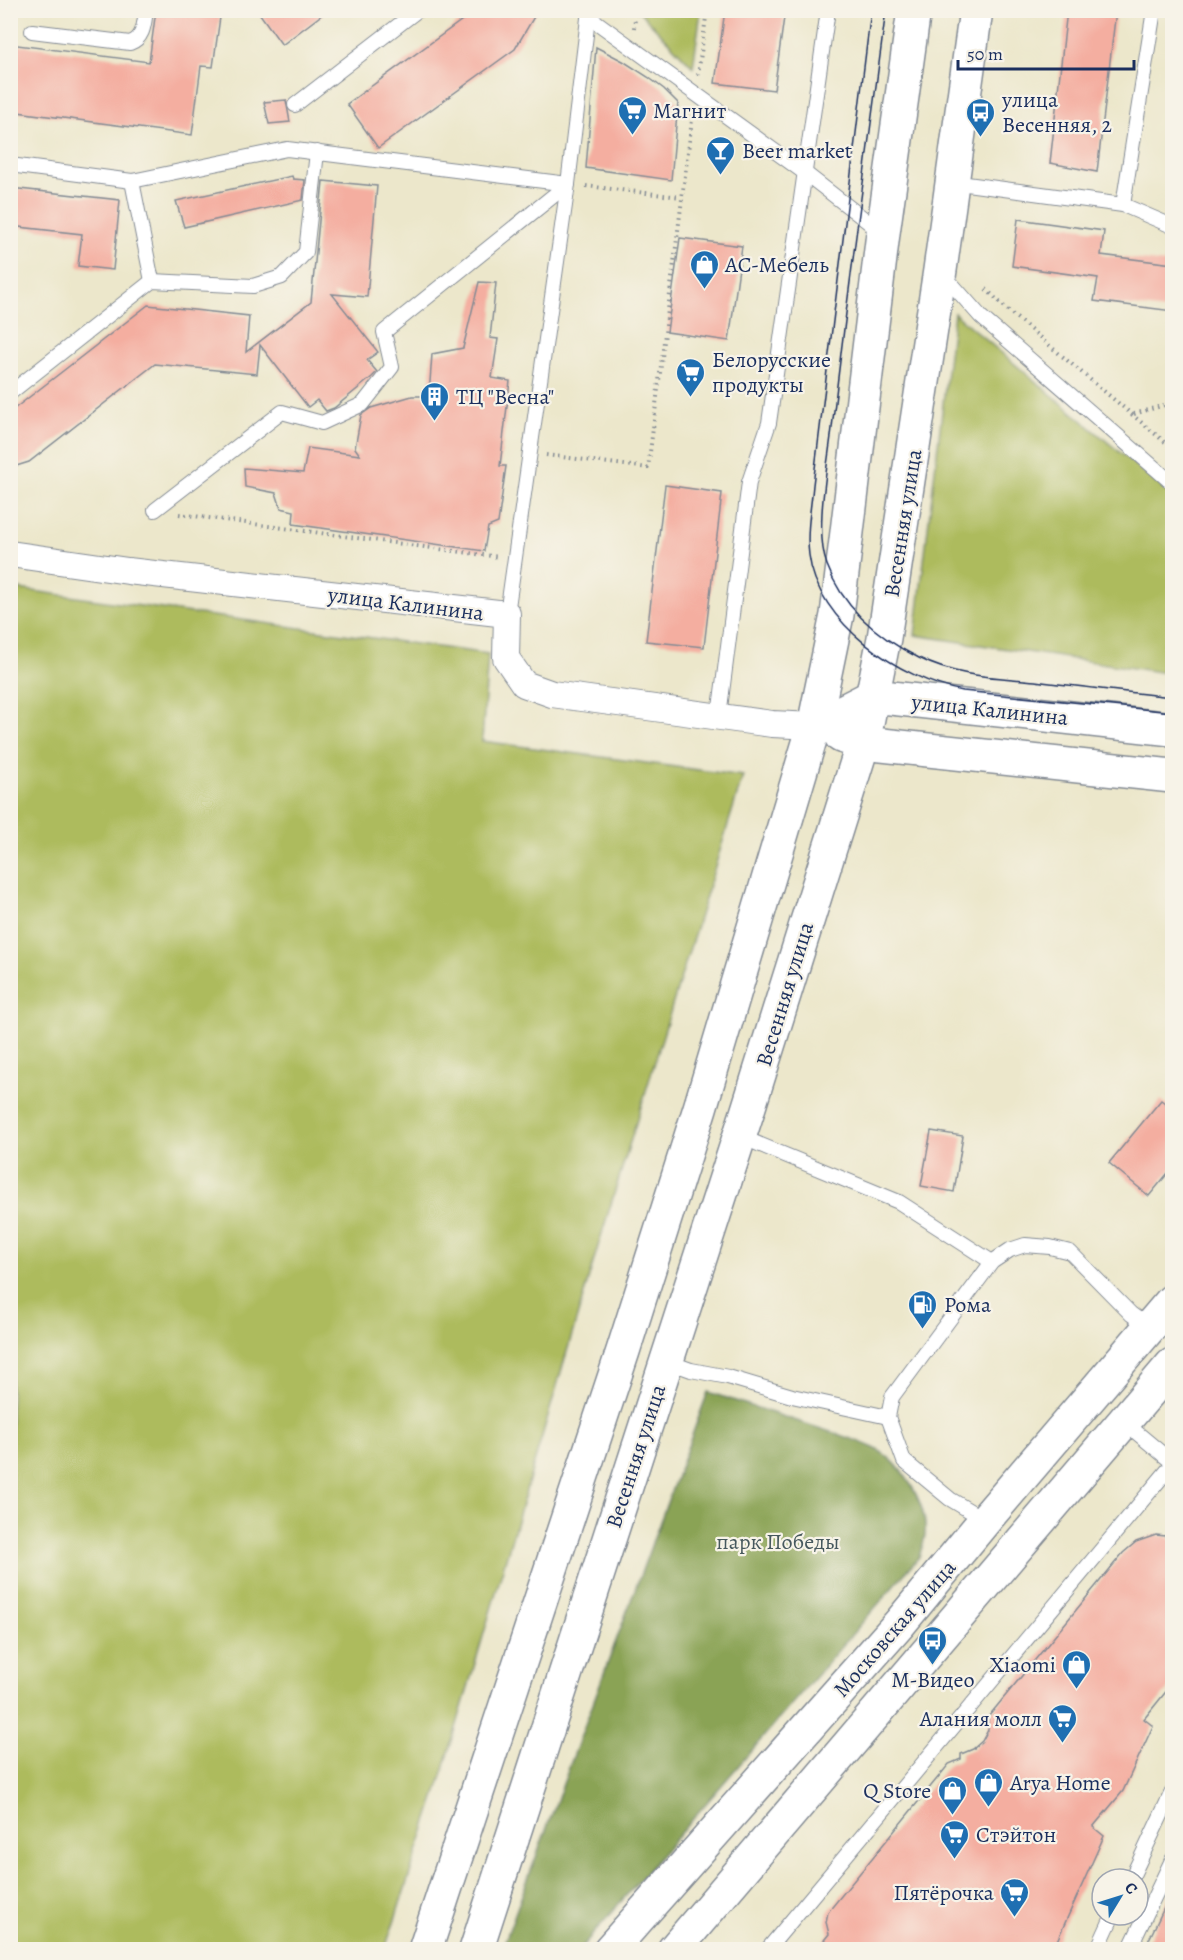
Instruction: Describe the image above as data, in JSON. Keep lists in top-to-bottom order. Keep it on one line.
{"streets":{"main road":["Весенняя улица","улица Калинина","Московская улица"]},"crossings":[["Весенняя улица","улица Калинина"]],"parks":["парк Победы"],"places":{"supermarket":["Магнит","Белорусские продукты","Алания молл","Стэйтон","Пятёрочка"],"bus stop":["улица Весенняя, 2","М-Видео"],"bar":["Beer market"],"shop":["АС-Мебель","Xiaomi","Arya Home","Q Store"],"building":["ТЦ \"Весна\""],"fuel station":["Рома"]},"scale_bar":"50 m","north":"top right"}
